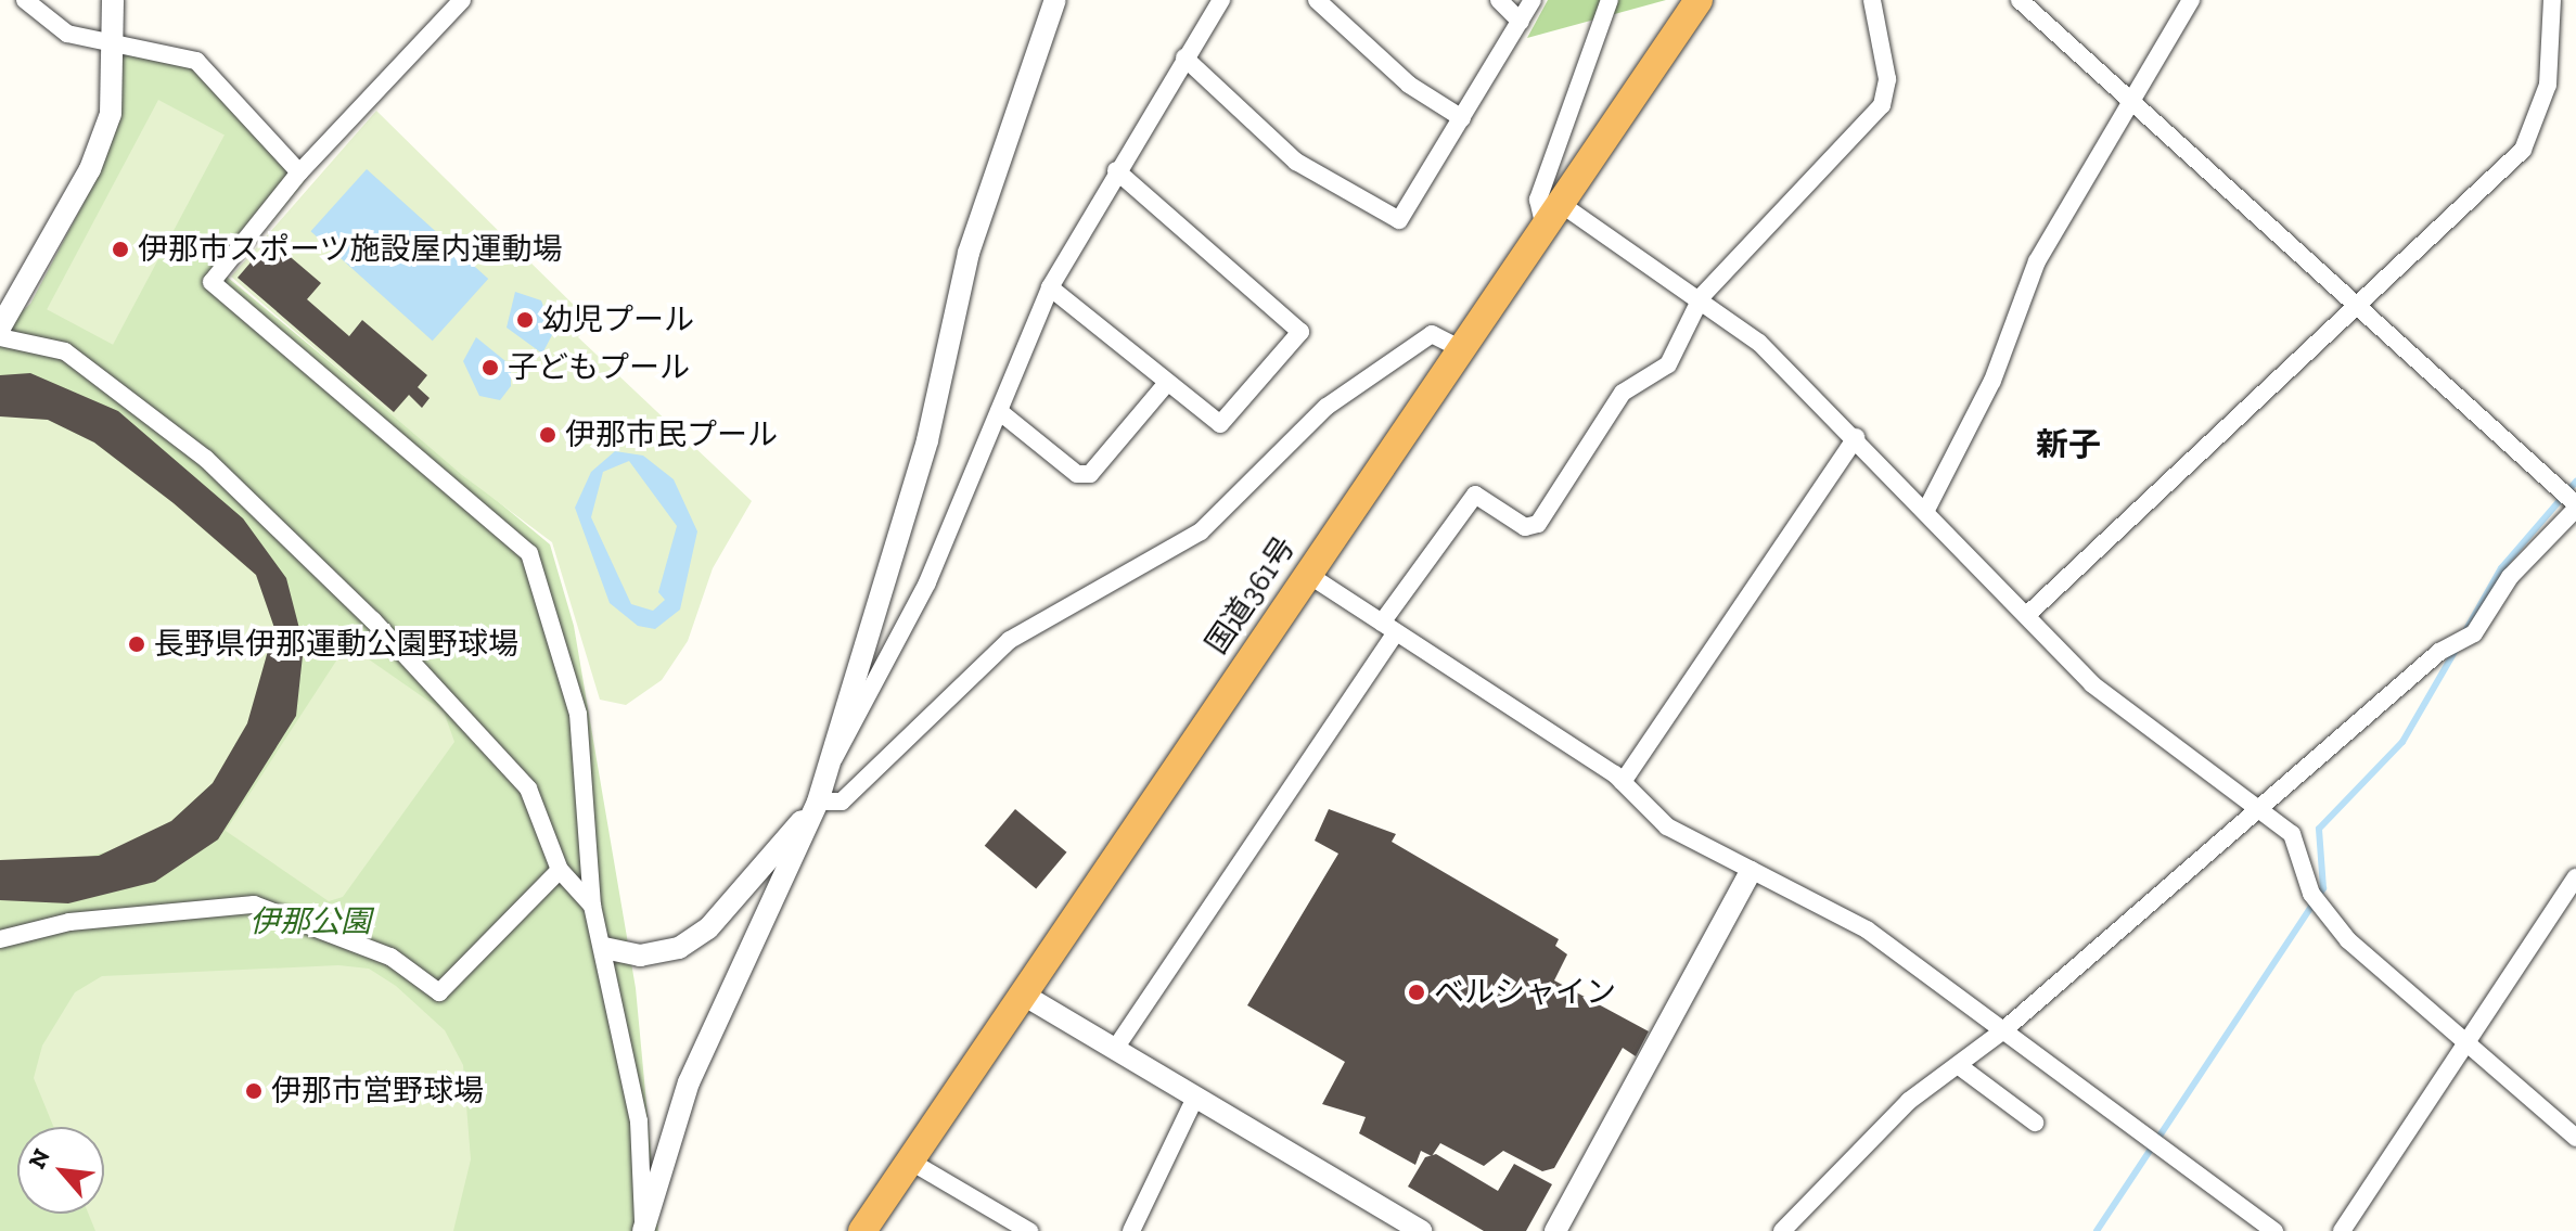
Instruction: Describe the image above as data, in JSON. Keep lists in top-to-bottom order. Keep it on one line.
{"streets":{"highway":["国道361号"]},"districts":["新子"],"parks":["伊那公園"],"places":["伊那市スポーツ施設屋内運動場","幼児プール","子どもプール","伊那市民プール","長野県伊那運動公園野球場","ベルシャイン","伊那市営野球場"],"north":"top left"}
